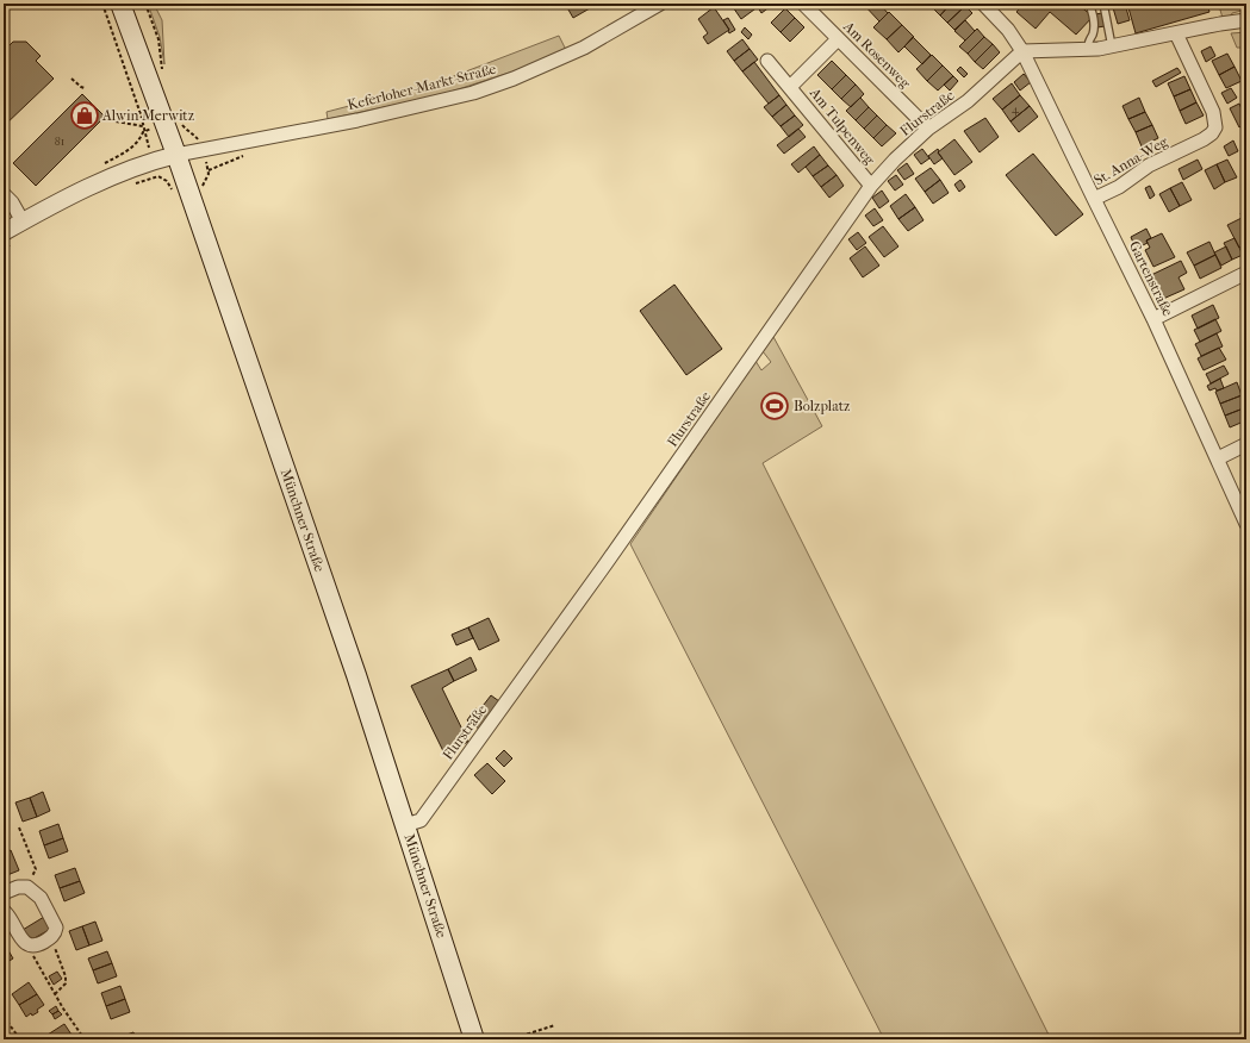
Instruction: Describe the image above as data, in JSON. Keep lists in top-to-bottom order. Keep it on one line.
{"streets":{"main road":["Münchner Straße"],"street":["Am Rosenweg","Keferloher-Markt-Straße","Flurstraße","Am Tulpenweg","St. Anna-Weg","Gartenstraße"]},"crossings":[["Am Rosenweg","Flurstraße"],["Am Rosenweg","Am Tulpenweg"],["Keferloher-Markt-Straße","Münchner Straße"],["Flurstraße","Am Tulpenweg"],["Flurstraße","Gartenstraße"],["Flurstraße","Münchner Straße"],["St. Anna-Weg","Gartenstraße"]],"places":{"shop":["Alwin Merwitz"],"sports":["Bolzplatz"]},"house_numbers":["4","81"]}
